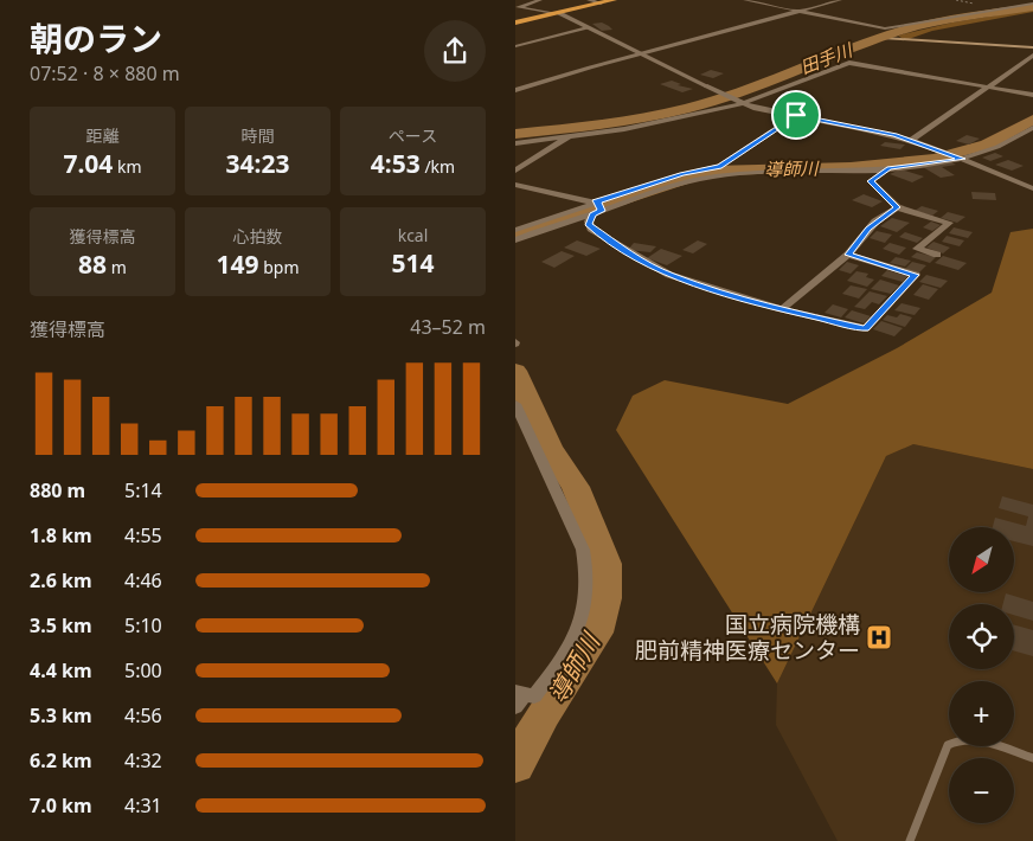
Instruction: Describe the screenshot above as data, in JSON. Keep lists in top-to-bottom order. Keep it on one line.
{"water":["田手川","導師川"],"places":{"hospital":["国立病院機構 肥前精神医療センター"]},"north":"bottom left","page":{"heading":["朝のラン","07:52 · 8 × 880 m"],"stats":[["距離","7.04 km"],["時間","34:23"],["ペース","4:53 /km"],["獲得標高","88 m"],["心拍数","149 bpm"],["kcal","514"]],"chart":["獲得標高","43–52 m"],"list":[{"name":"880 m","note":"5:14"},{"name":"1.8 km","note":"4:55"},{"name":"2.6 km","note":"4:46"},{"name":"3.5 km","note":"5:10"},{"name":"4.4 km","note":"5:00"},{"name":"5.3 km","note":"4:56"},{"name":"6.2 km","note":"4:32"},{"name":"7.0 km","note":"4:31"}],"map_buttons":["+","−"]}}
